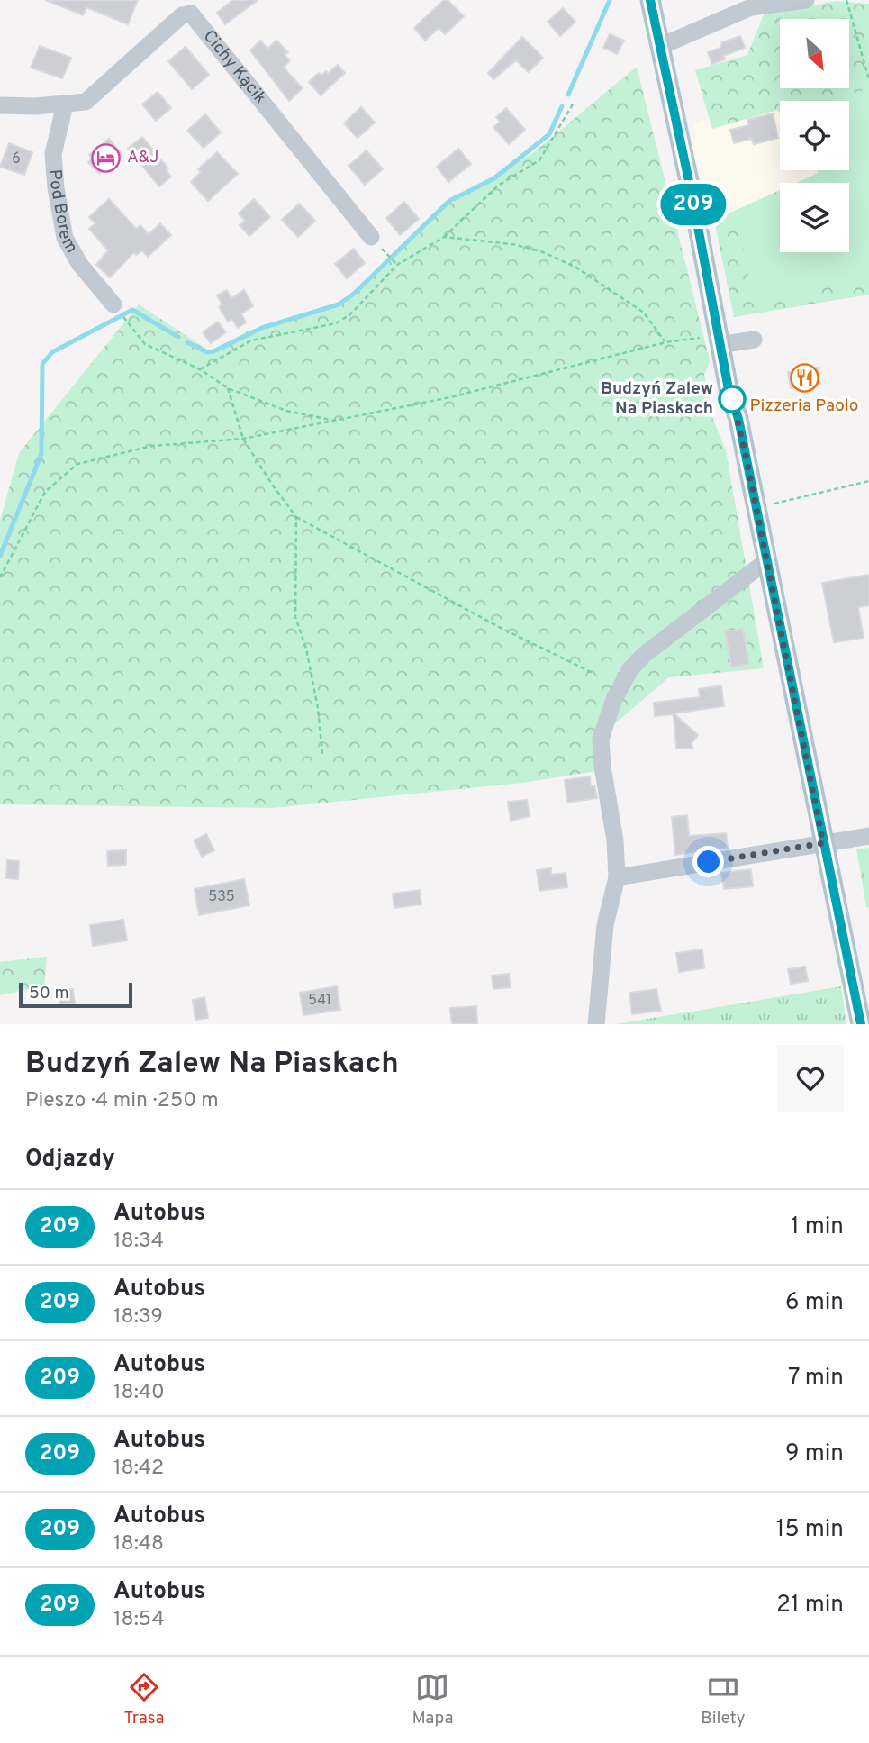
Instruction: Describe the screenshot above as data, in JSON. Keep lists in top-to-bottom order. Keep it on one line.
{"streets":{"street":["Cichy Kącik","Pod Borem"]},"crossings":[["Cichy Kącik","Pod Borem"]],"places":{"hotel":["A&J"],"restaurant":["Pizzeria Paolo"],"other":["Budzyń Zalew Na Piaskach"]},"lines":["bus line 209"],"house_numbers":["6","535","541"],"scale_bar":"50 m","north":"bottom right","page":{"on_map":"209","scale":"50 m","heading":[["Budzyń Zalew Na Piaskach","Pieszo · 4 min · 250 m"],"Odjazdy"],"list":[{"mark":"209","name":"Autobus","note":"18:34","value":"1 min"},{"mark":"209","name":"Autobus","note":"18:39","value":"6 min"},{"mark":"209","name":"Autobus","note":"18:40","value":"7 min"},{"mark":"209","name":"Autobus","note":"18:42","value":"9 min"},{"mark":"209","name":"Autobus","note":"18:48","value":"15 min"},{"mark":"209","name":"Autobus","note":"18:54","value":"21 min"}],"tabs":["Trasa","Mapa","Bilety"]}}
